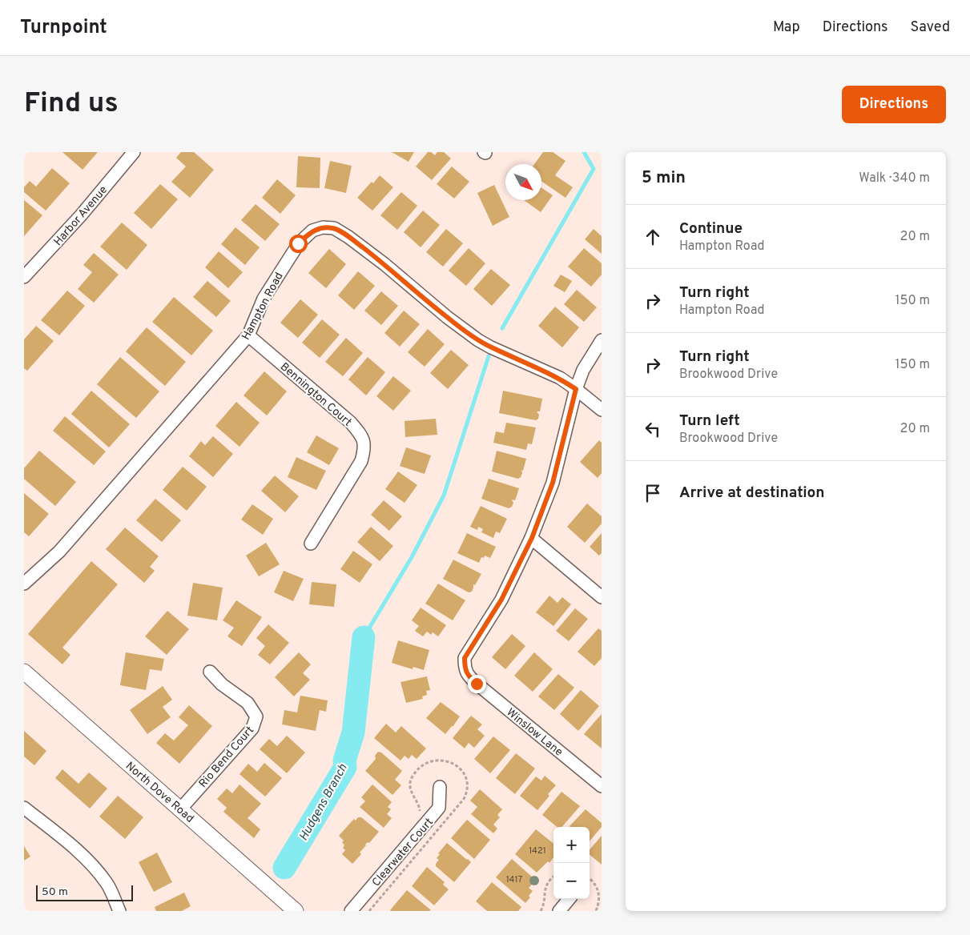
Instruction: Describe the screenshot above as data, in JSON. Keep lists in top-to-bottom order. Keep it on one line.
{"streets":{"street":["Harbor Avenue","Hampton Road","Bennington Court","Winslow Lane","Rio Bend Court","North Dove Road","Clearwater Court"]},"crossings":[["Hampton Road","Bennington Court"],["Rio Bend Court","North Dove Road"]],"water":["Hudgens Branch"],"house_numbers":["1421","1417"],"scale_bar":"50 m","north":"bottom right","page":{"header":"Turnpoint","nav":["Map","Directions","Saved"],"buttons":"Directions","title":"Find us","heading":["5 min","Walk · 340 m"],"list":[["Continue","Hampton Road","20 m"],["Turn right","Hampton Road","150 m"],["Turn right","Brookwood Drive","150 m"],["Turn left","Brookwood Drive","20 m"],"Arrive at destination"],"map_buttons":["+","−"],"scale":"50 m"}}
